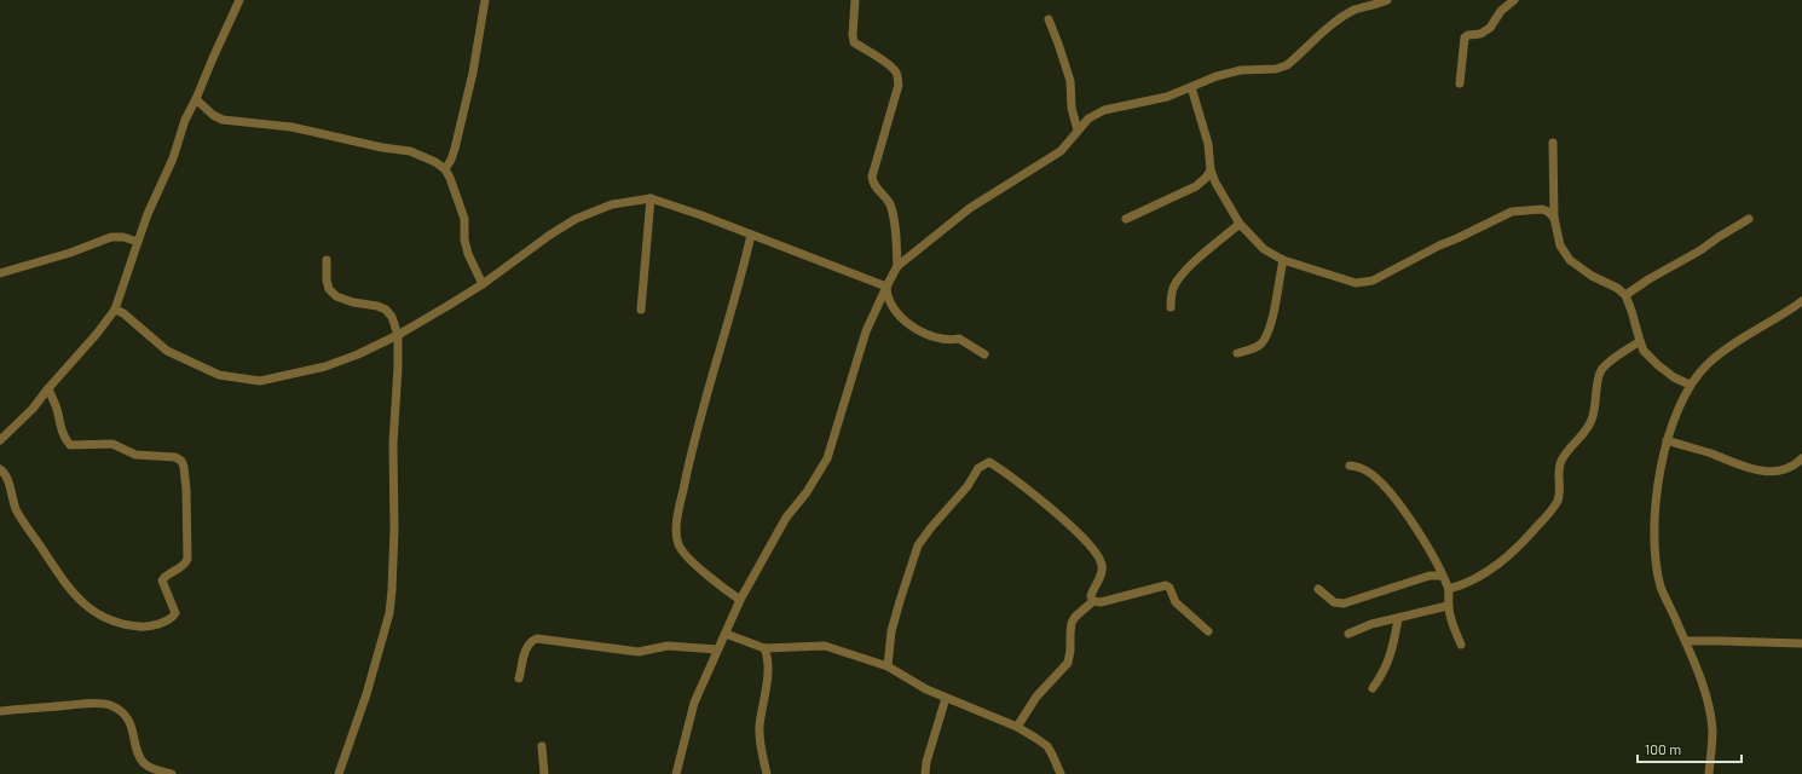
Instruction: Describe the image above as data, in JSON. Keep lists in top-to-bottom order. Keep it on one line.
{"scale_bar":"100 m"}
